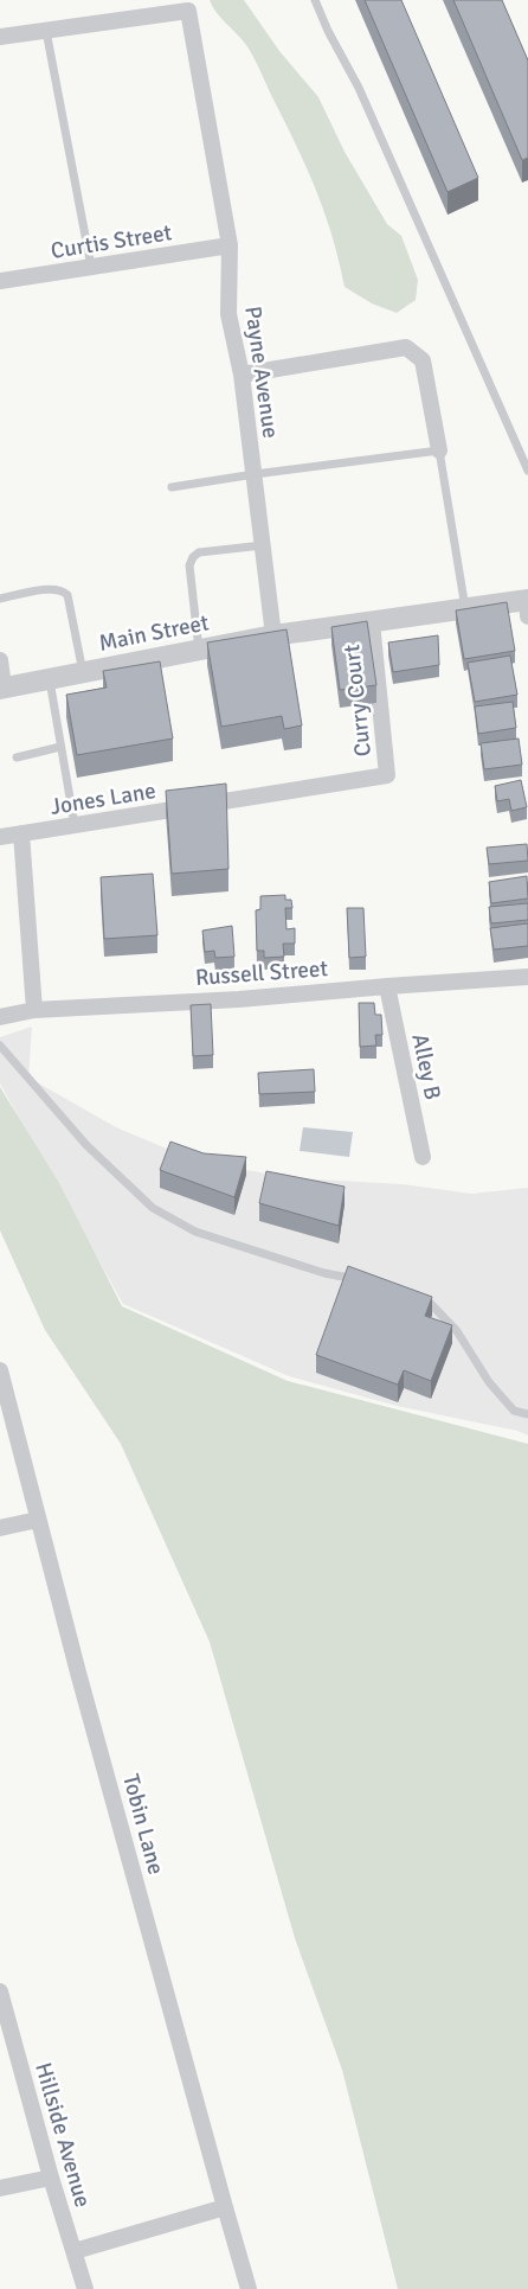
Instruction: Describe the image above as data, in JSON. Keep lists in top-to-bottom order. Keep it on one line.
{"streets":{"street":["Curtis Street","Payne Avenue","Main Street","Curry Court","Jones Lane","Russell Street","Alley B","Tobin Lane","Hillside Avenue"]},"crossings":[["Curtis Street","Payne Avenue"],["Payne Avenue","Main Street"],["Main Street","Curry Court"],["Curry Court","Jones Lane"],["Russell Street","Alley B"]]}
